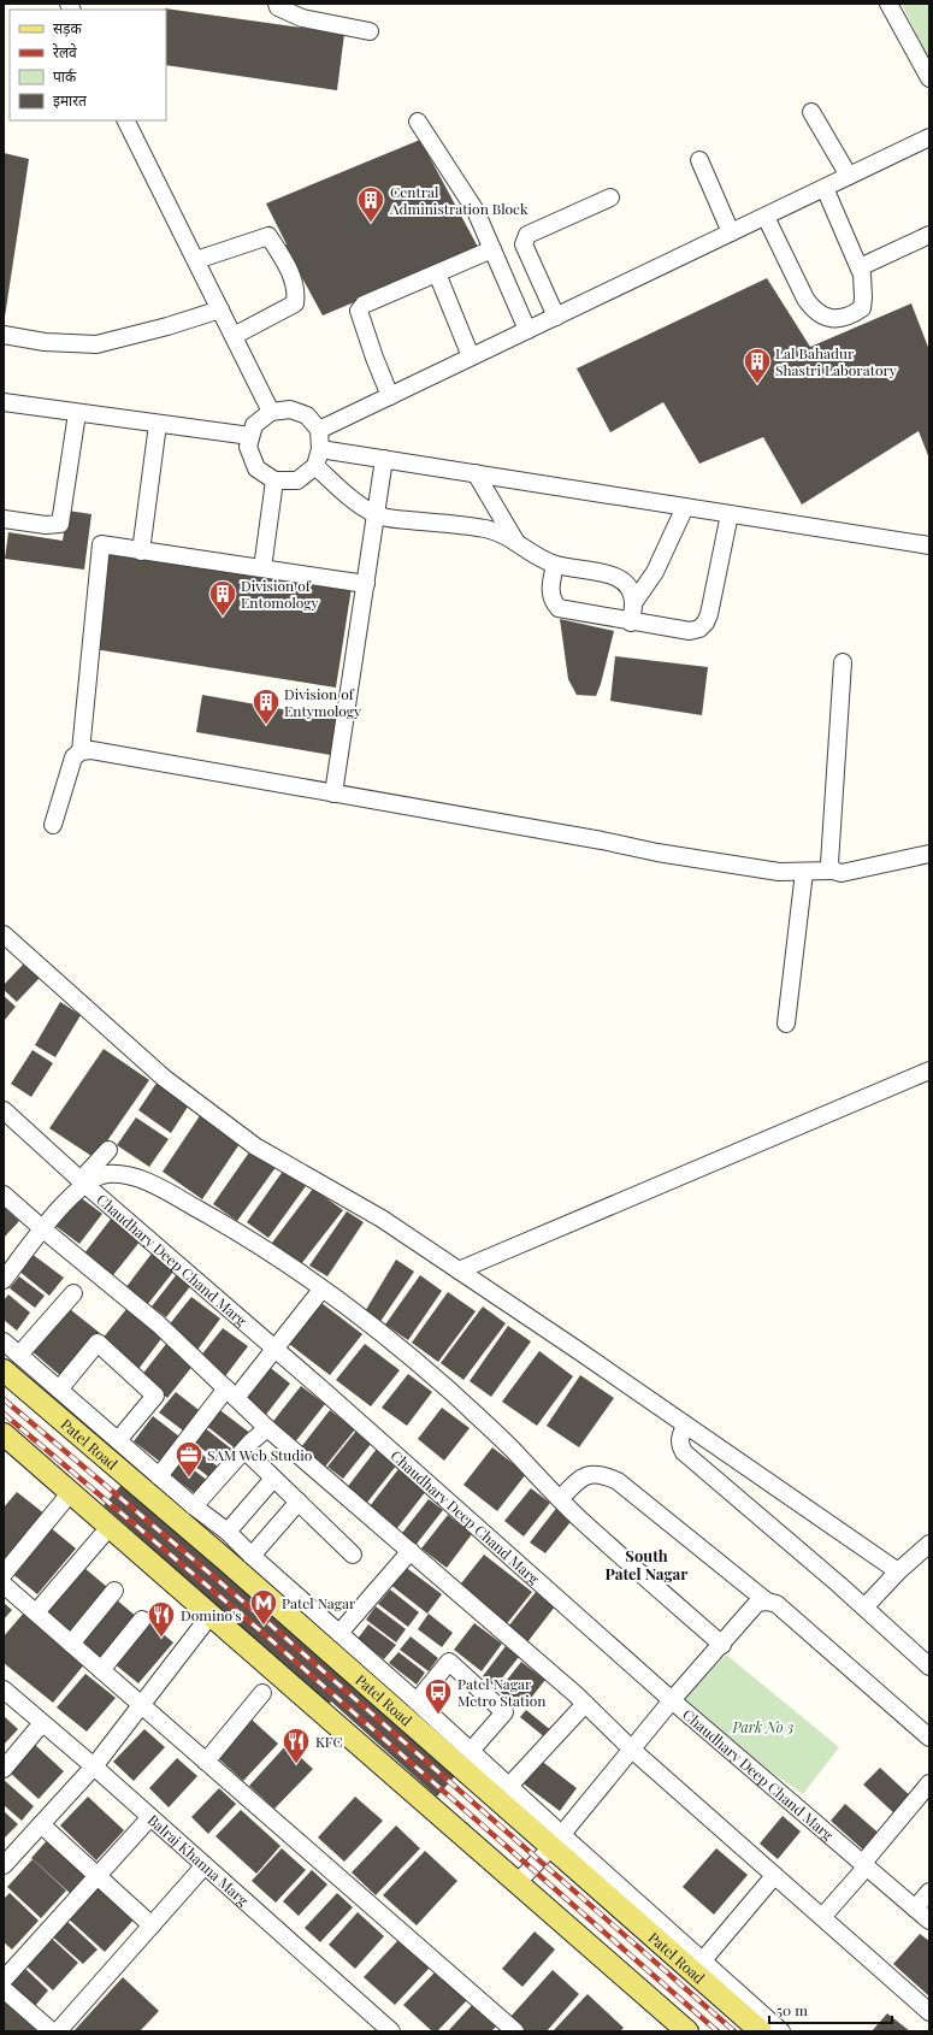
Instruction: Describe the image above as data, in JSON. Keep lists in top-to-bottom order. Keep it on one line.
{"streets":{"main road":["Patel Road"],"street":["Chaudhary Deep Chand Marg","Balraj Khanna Marg"]},"districts":["South Patel Nagar"],"parks":["Park No 3"],"places":{"building":["Central Administration Block","Lal Bahadur Shastri Laboratory","Division of Entomology","Division of Entymology"],"office":["SAM Web Studio"],"metro station":["Patel Nagar"],"restaurant":["Domino's","KFC"],"bus stop":["Patel Nagar Metro Station"]},"legend":["सड़क","रेलवे","पार्क","इमारत"],"scale_bar":"50 m"}
